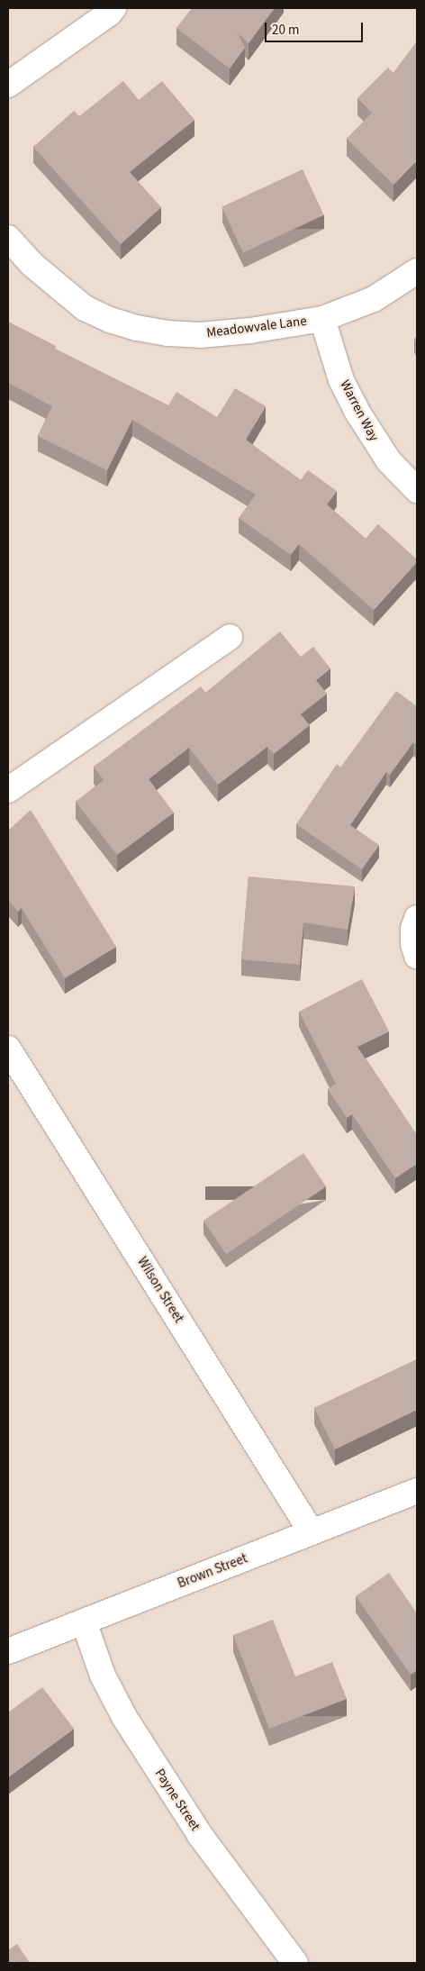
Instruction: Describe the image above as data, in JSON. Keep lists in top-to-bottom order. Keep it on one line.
{"streets":{"street":["Meadowvale Lane","Warren Way","Wilson Street","Brown Street","Payne Street"]},"crossings":[["Meadowvale Lane","Warren Way"],["Wilson Street","Brown Street"],["Brown Street","Payne Street"]],"scale_bar":"20 m"}
